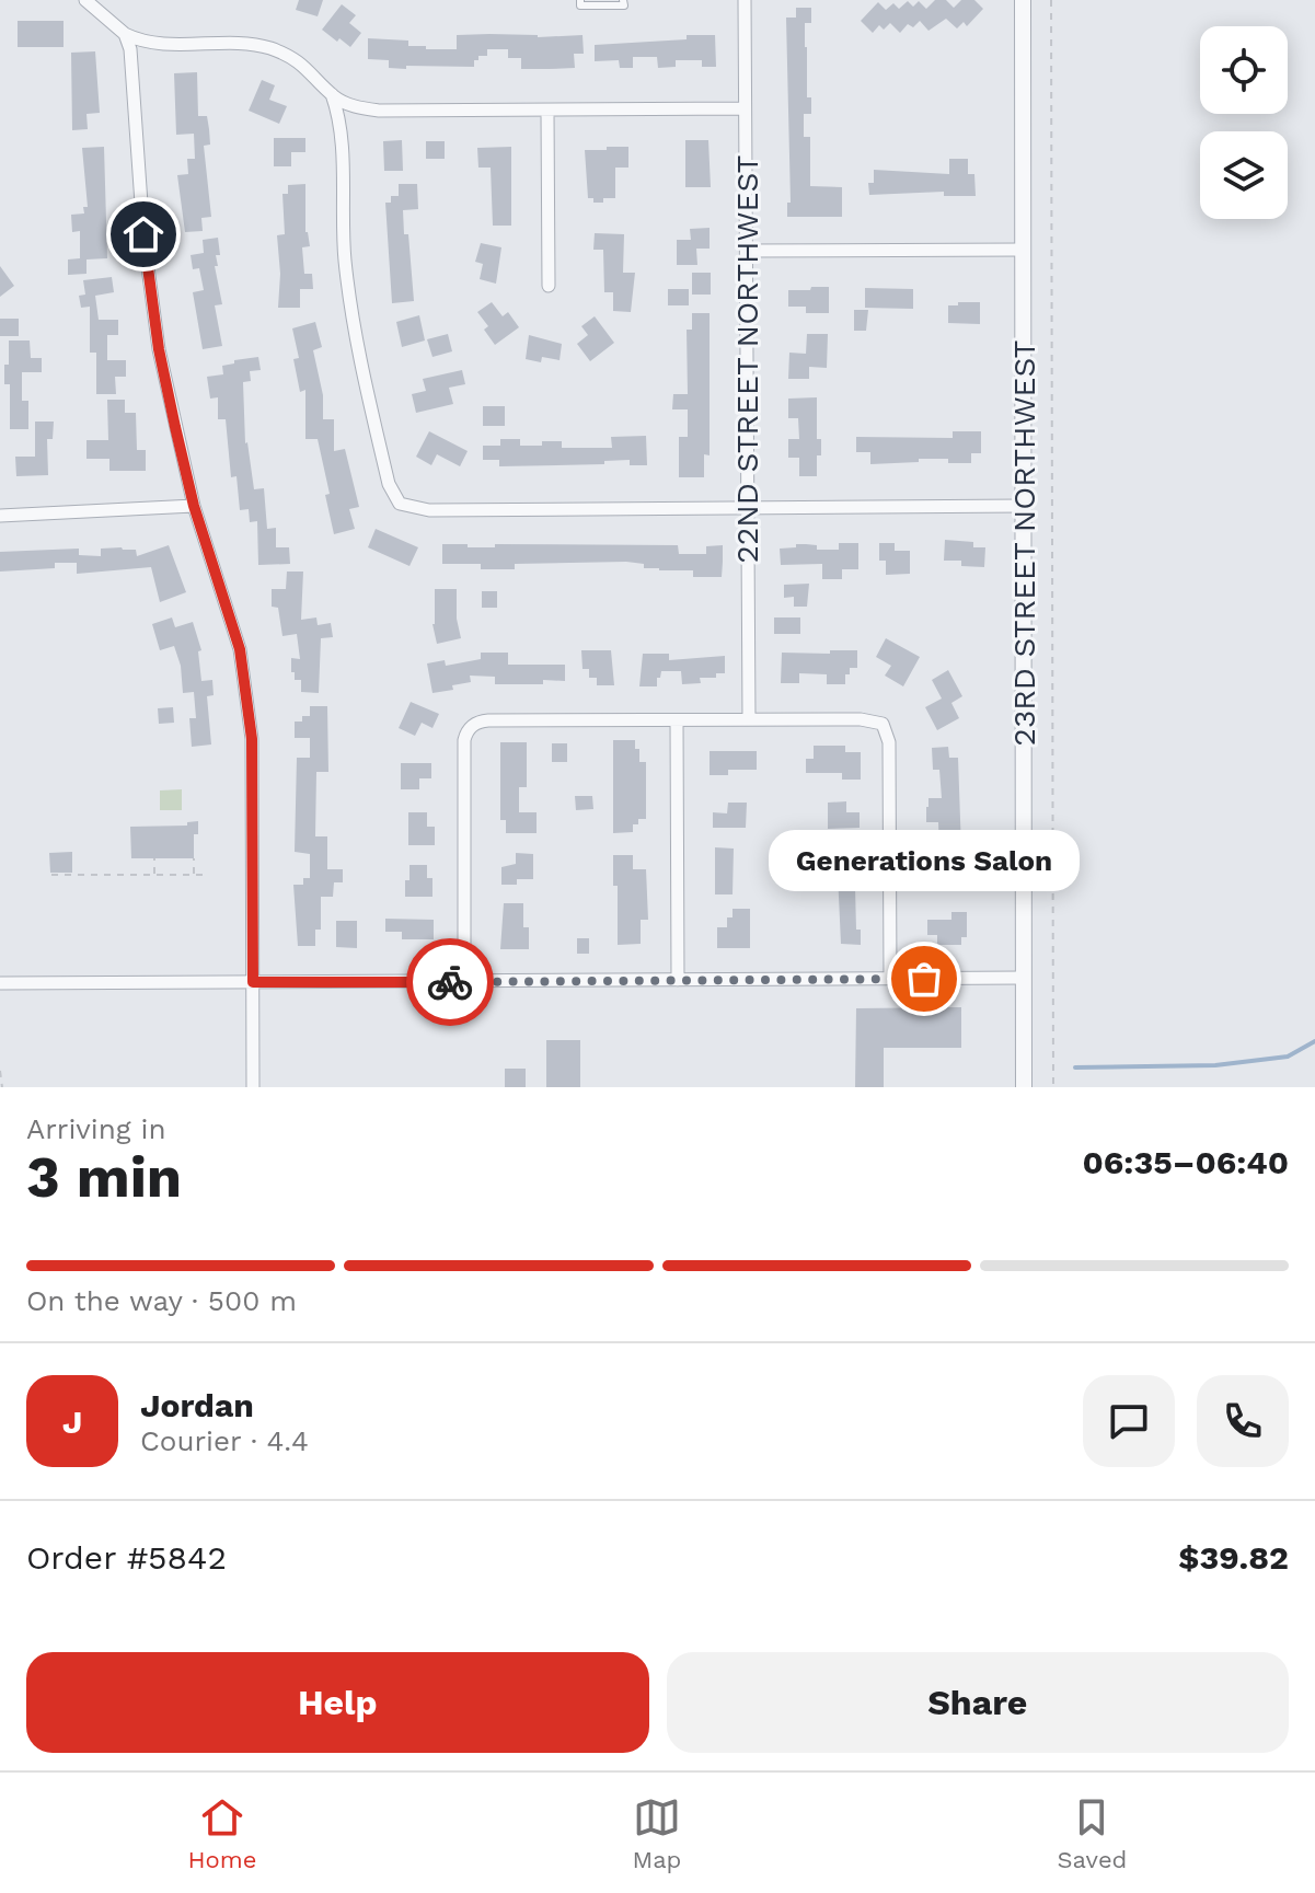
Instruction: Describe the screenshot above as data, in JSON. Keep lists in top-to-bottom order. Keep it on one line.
{"streets":{"street":["22ND STREET NORTHWEST","23RD STREET NORTHWEST"]},"places":["Generations Salon"],"page":{"bubble":"Generations Salon","heading":["3 min","Arriving in","06:35–06:40"],"panel":["Jordan","Courier · 4.4","Order #5842","$39.82"],"bar":"On the way · 500 m","round":"J","buttons":["Help","Share"],"tabs":["Home","Map","Saved"]}}
